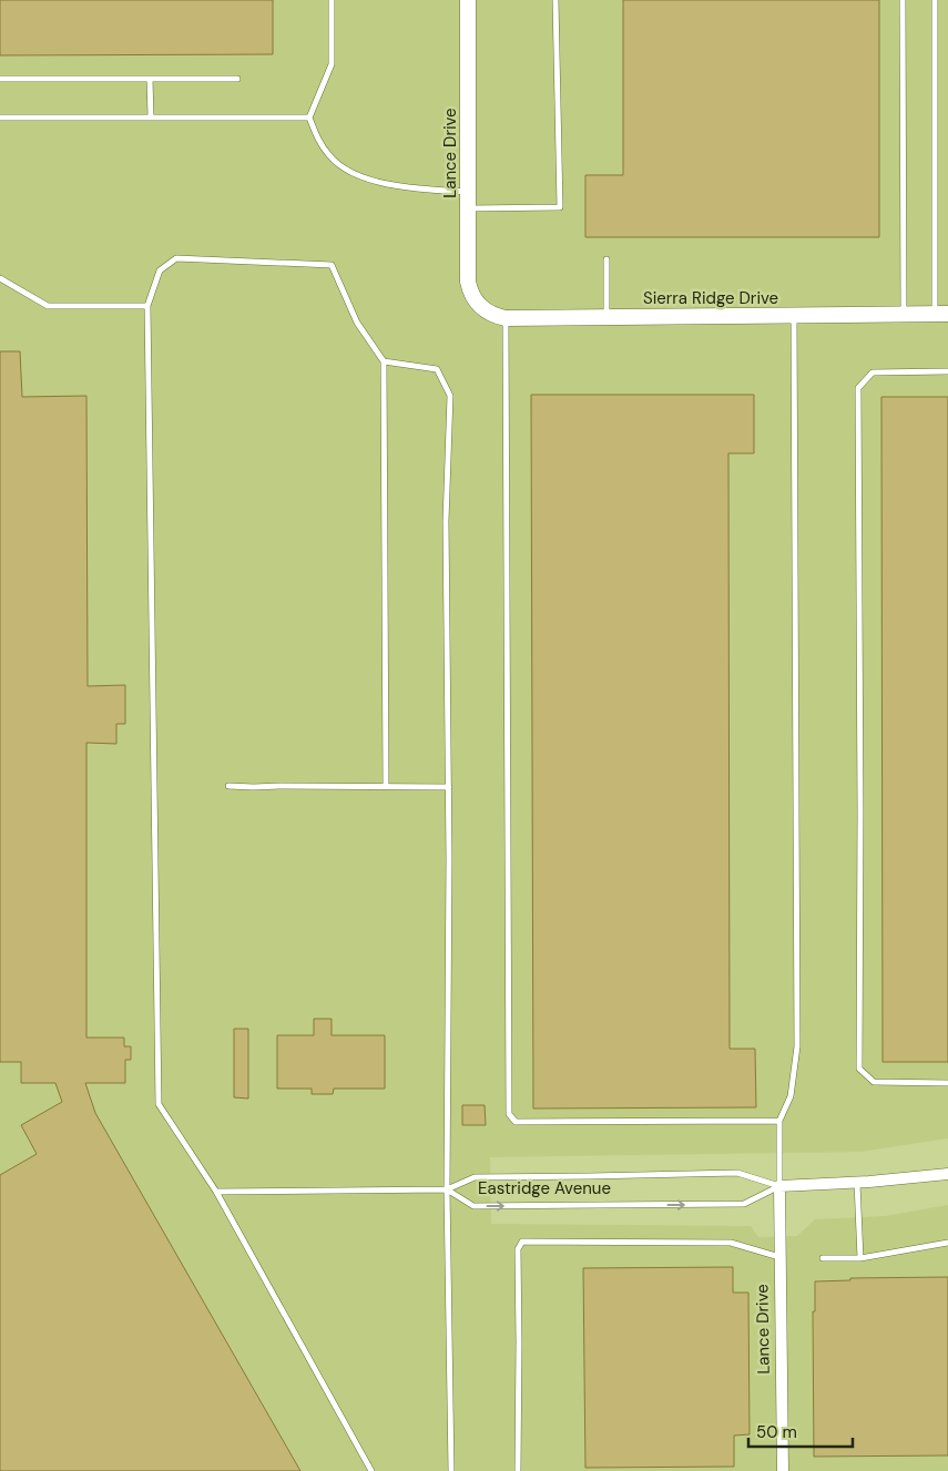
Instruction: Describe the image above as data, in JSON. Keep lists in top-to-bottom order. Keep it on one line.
{"streets":{"street":["Lance Drive","Sierra Ridge Drive","Eastridge Avenue"]},"crossings":[["Lance Drive","Sierra Ridge Drive"],["Lance Drive","Eastridge Avenue"]],"scale_bar":"50 m"}
